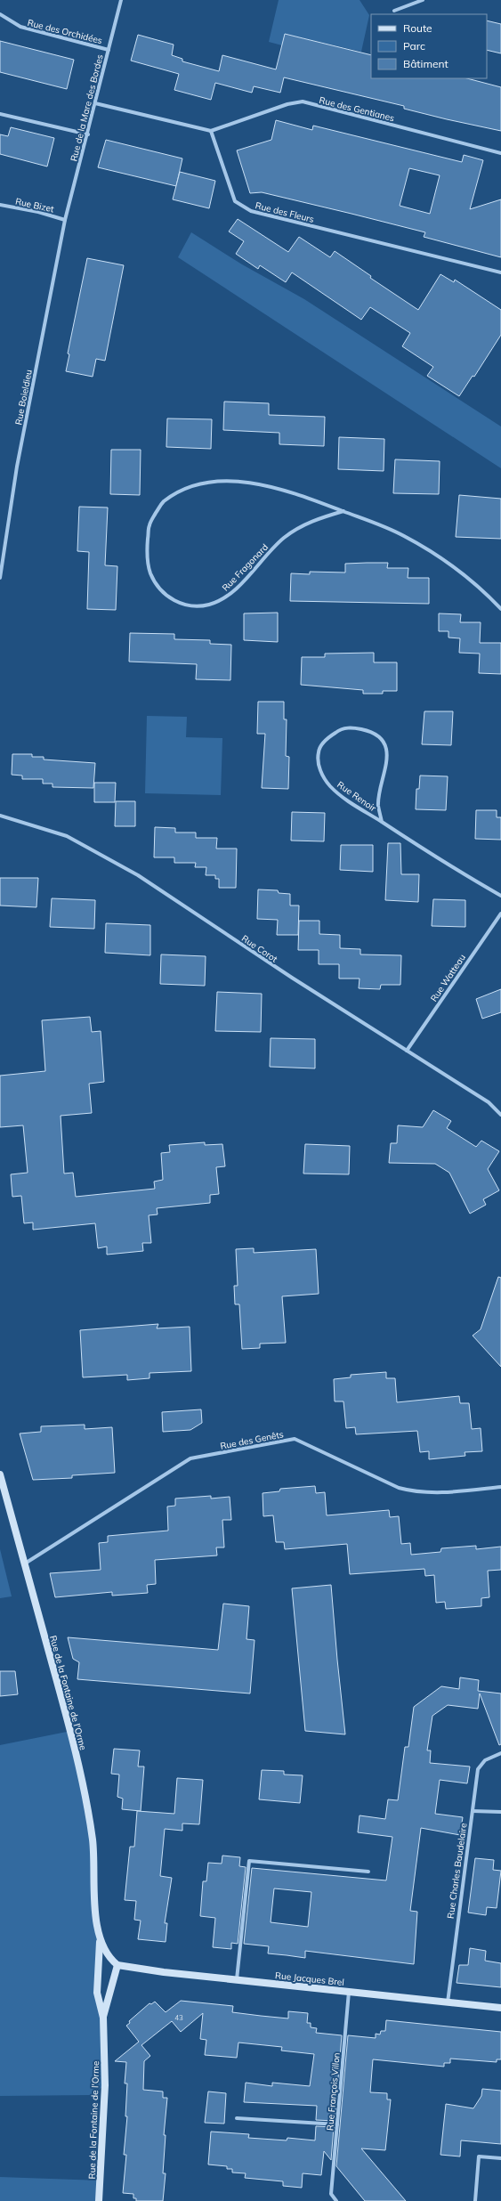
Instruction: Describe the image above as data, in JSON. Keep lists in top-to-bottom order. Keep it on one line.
{"streets":{"street":["Rue des Orchidées","Rue de la Mare des Bordes","Rue des Gentianes","Rue Bizet","Rue des Fleurs","Rue Boieldieu","Rue Fragonard","Rue Renoir","Rue Corot","Rue Watteau","Rue des Genêts","Rue de la Fontaine de l'Orme","Rue Charles Baudelaire","Rue Jacques Brel","Rue François Villon"]},"crossings":[["Rue des Orchidées","Rue de la Mare des Bordes"],["Rue de la Mare des Bordes","Rue Bizet"],["Rue de la Mare des Bordes","Rue Boieldieu"],["Rue des Gentianes","Rue des Fleurs"],["Rue Bizet","Rue Boieldieu"],["Rue Corot","Rue Watteau"],["Rue des Genêts","Rue de la Fontaine de l'Orme"],["Rue de la Fontaine de l'Orme","Rue Jacques Brel"],["Rue Charles Baudelaire","Rue Jacques Brel"],["Rue Jacques Brel","Rue François Villon"]],"house_numbers":["43"],"legend":["Route","Parc","Bâtiment"]}
